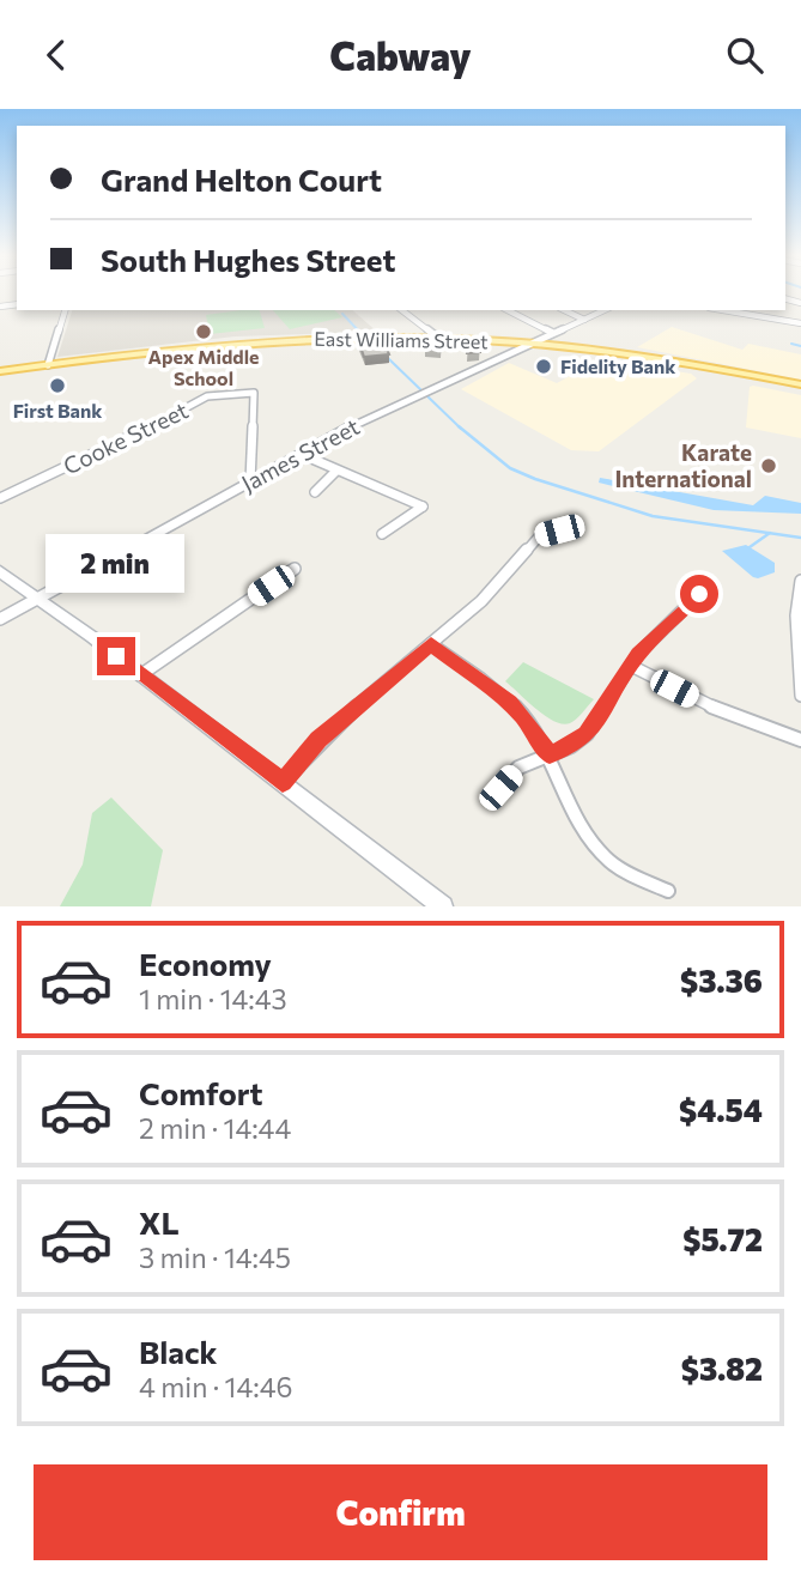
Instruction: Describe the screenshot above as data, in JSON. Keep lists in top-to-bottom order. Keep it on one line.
{"streets":{"main road":["East Williams Street"],"street":["Cooke Street","James Street"]},"crossings":[["East Williams Street","James Street"],["Cooke Street","James Street"]],"places":["Apex Middle School","Fidelity Bank","First Bank","Karate International"],"page":{"header":"Cabway","banner":["Grand Helton Court","South Hughes Street"],"bubble":"2 min","list":[{"name":"Economy","note":"1 min · 14:43","value":"$3.36"},{"name":"Comfort","note":"2 min · 14:44","value":"$4.54"},{"name":"XL","note":"3 min · 14:45","value":"$5.72"},{"name":"Black","note":"4 min · 14:46","value":"$3.82"}],"buttons":"Confirm"}}
